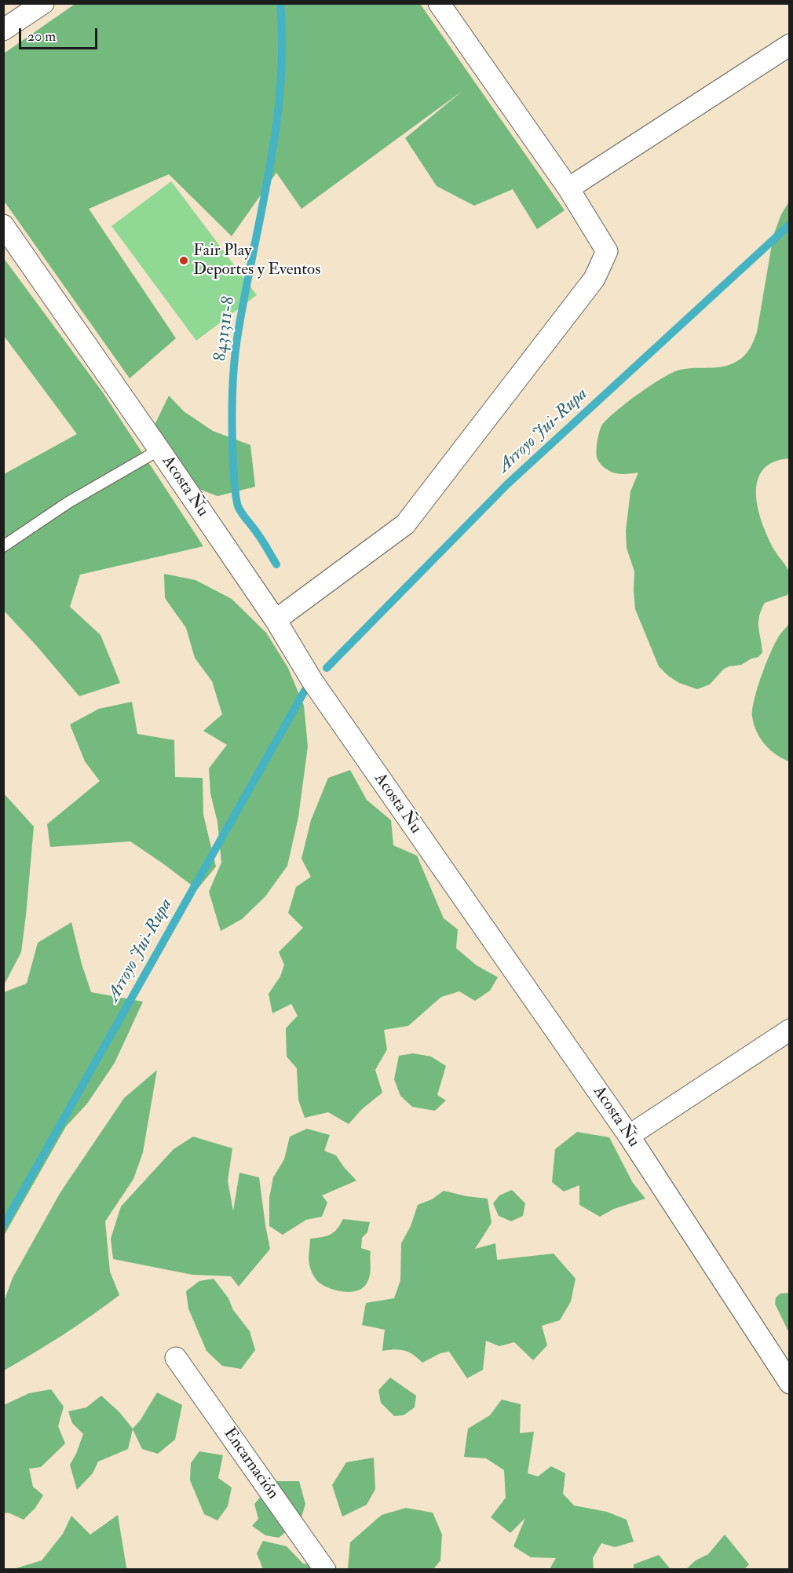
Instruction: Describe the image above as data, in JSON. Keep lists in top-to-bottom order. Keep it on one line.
{"streets":{"street":["Acosta Ñu","Encarnación"]},"water":["8431311-8","Arroyo Jui-Rupa"],"places":["Fair Play Deportes y Eventos"],"scale_bar":"20 m"}
